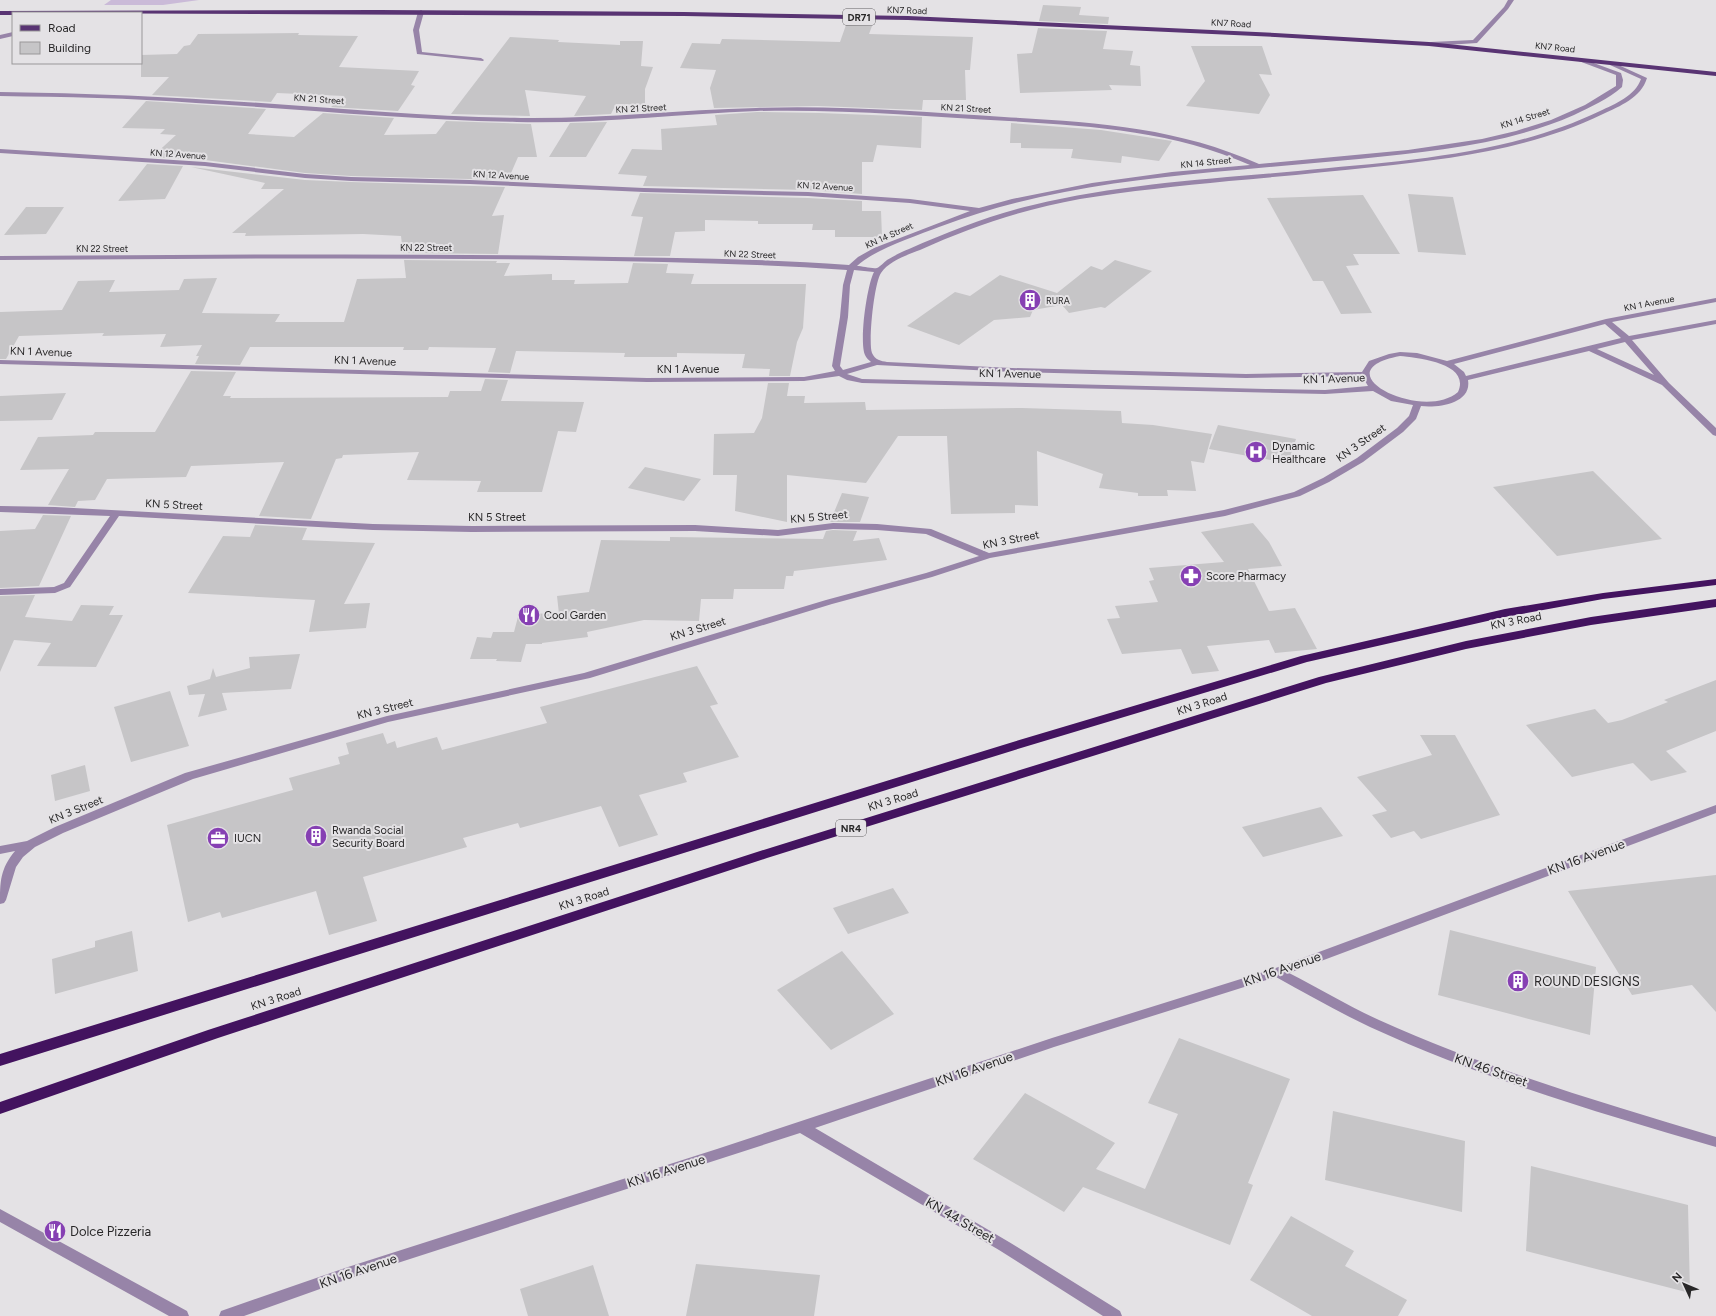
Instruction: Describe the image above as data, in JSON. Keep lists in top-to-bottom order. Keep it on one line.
{"streets":{"highway":["KN 3 Road","NR4"],"main road":["KN7 Road","DR71"],"street":["KN 21 Street","KN 14 Street","KN 12 Avenue","KN 22 Street","KN 1 Avenue","KN 3 Street","KN 5 Street","KN 16 Avenue","KN 46 Street","KN 44 Street"]},"crossings":[["KN7 Road","KN 14 Street"],["KN 21 Street","KN 14 Street"],["KN 14 Street","KN 12 Avenue"],["KN 14 Street","KN 22 Street"],["KN 14 Street","KN 1 Avenue"],["KN 3 Street","KN 5 Street"],["KN 16 Avenue","KN 46 Street"],["KN 16 Avenue","KN 44 Street"]],"places":{"building":["RURA","Rwanda Social Security Board","ROUND DESIGNS"],"hospital":["Dynamic Healthcare"],"pharmacy":["Score Pharmacy"],"restaurant":["Cool Garden","Dolce Pizzeria"],"office":["IUCN"]},"legend":["Road","Building"],"north":"top left"}
